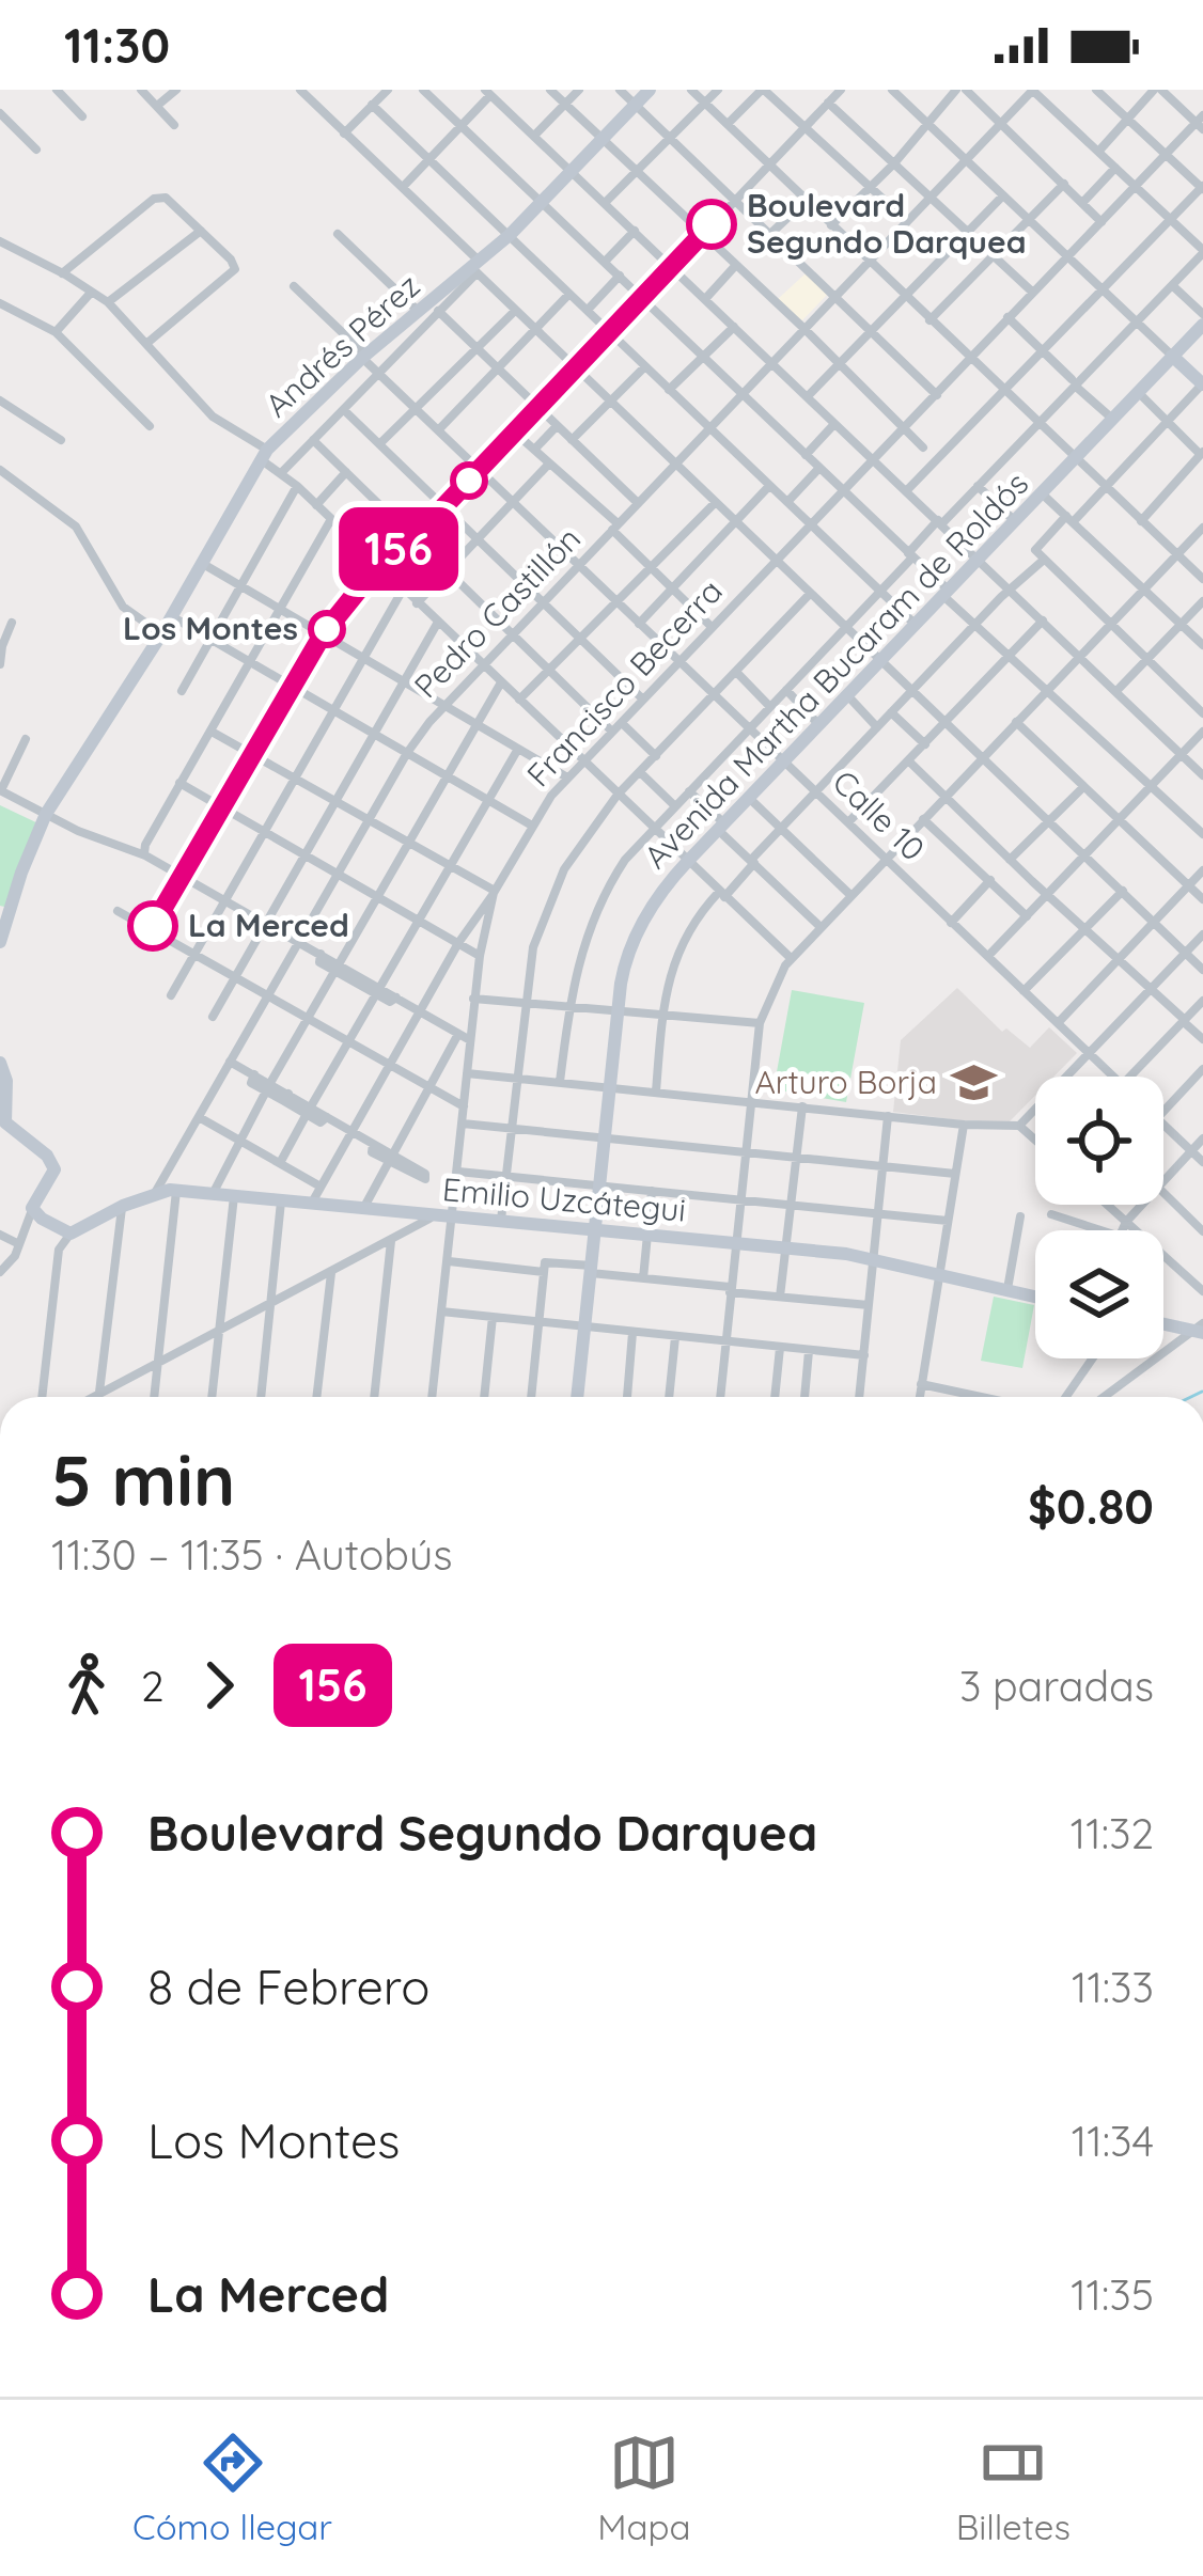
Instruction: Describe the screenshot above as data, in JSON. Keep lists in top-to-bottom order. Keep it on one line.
{"streets":{"street":["Andrés Pérez","Pedro Castillón","Avenida Martha Bucaram de Roldós","Francisco Becerra","Calle 10","Emilio Uzcátegui"]},"crossings":[["Andrés Pérez","Calle 10"],["Pedro Castillón","Calle 10"],["Pedro Castillón","Emilio Uzcátegui"],["Avenida Martha Bucaram de Roldós","Calle 10"],["Avenida Martha Bucaram de Roldós","Emilio Uzcátegui"],["Francisco Becerra","Calle 10"],["Francisco Becerra","Emilio Uzcátegui"]],"places":{"other":["Boulevard Segundo Darquea","Los Montes","La Merced"],"school or university":["Arturo Borja"]},"lines":["bus line 156"],"page":{"status":"11:30","on_map":"156","heading":["5 min","11:30 – 11:35 · Autobús","$0.80"],"legs":["2","156","3 paradas"],"list":[{"name":"Boulevard Segundo Darquea","value":"11:32"},{"name":"8 de Febrero","value":"11:33"},{"name":"Los Montes","value":"11:34"},{"name":"La Merced","value":"11:35"}],"tabs":["Cómo llegar","Mapa","Billetes"]}}
